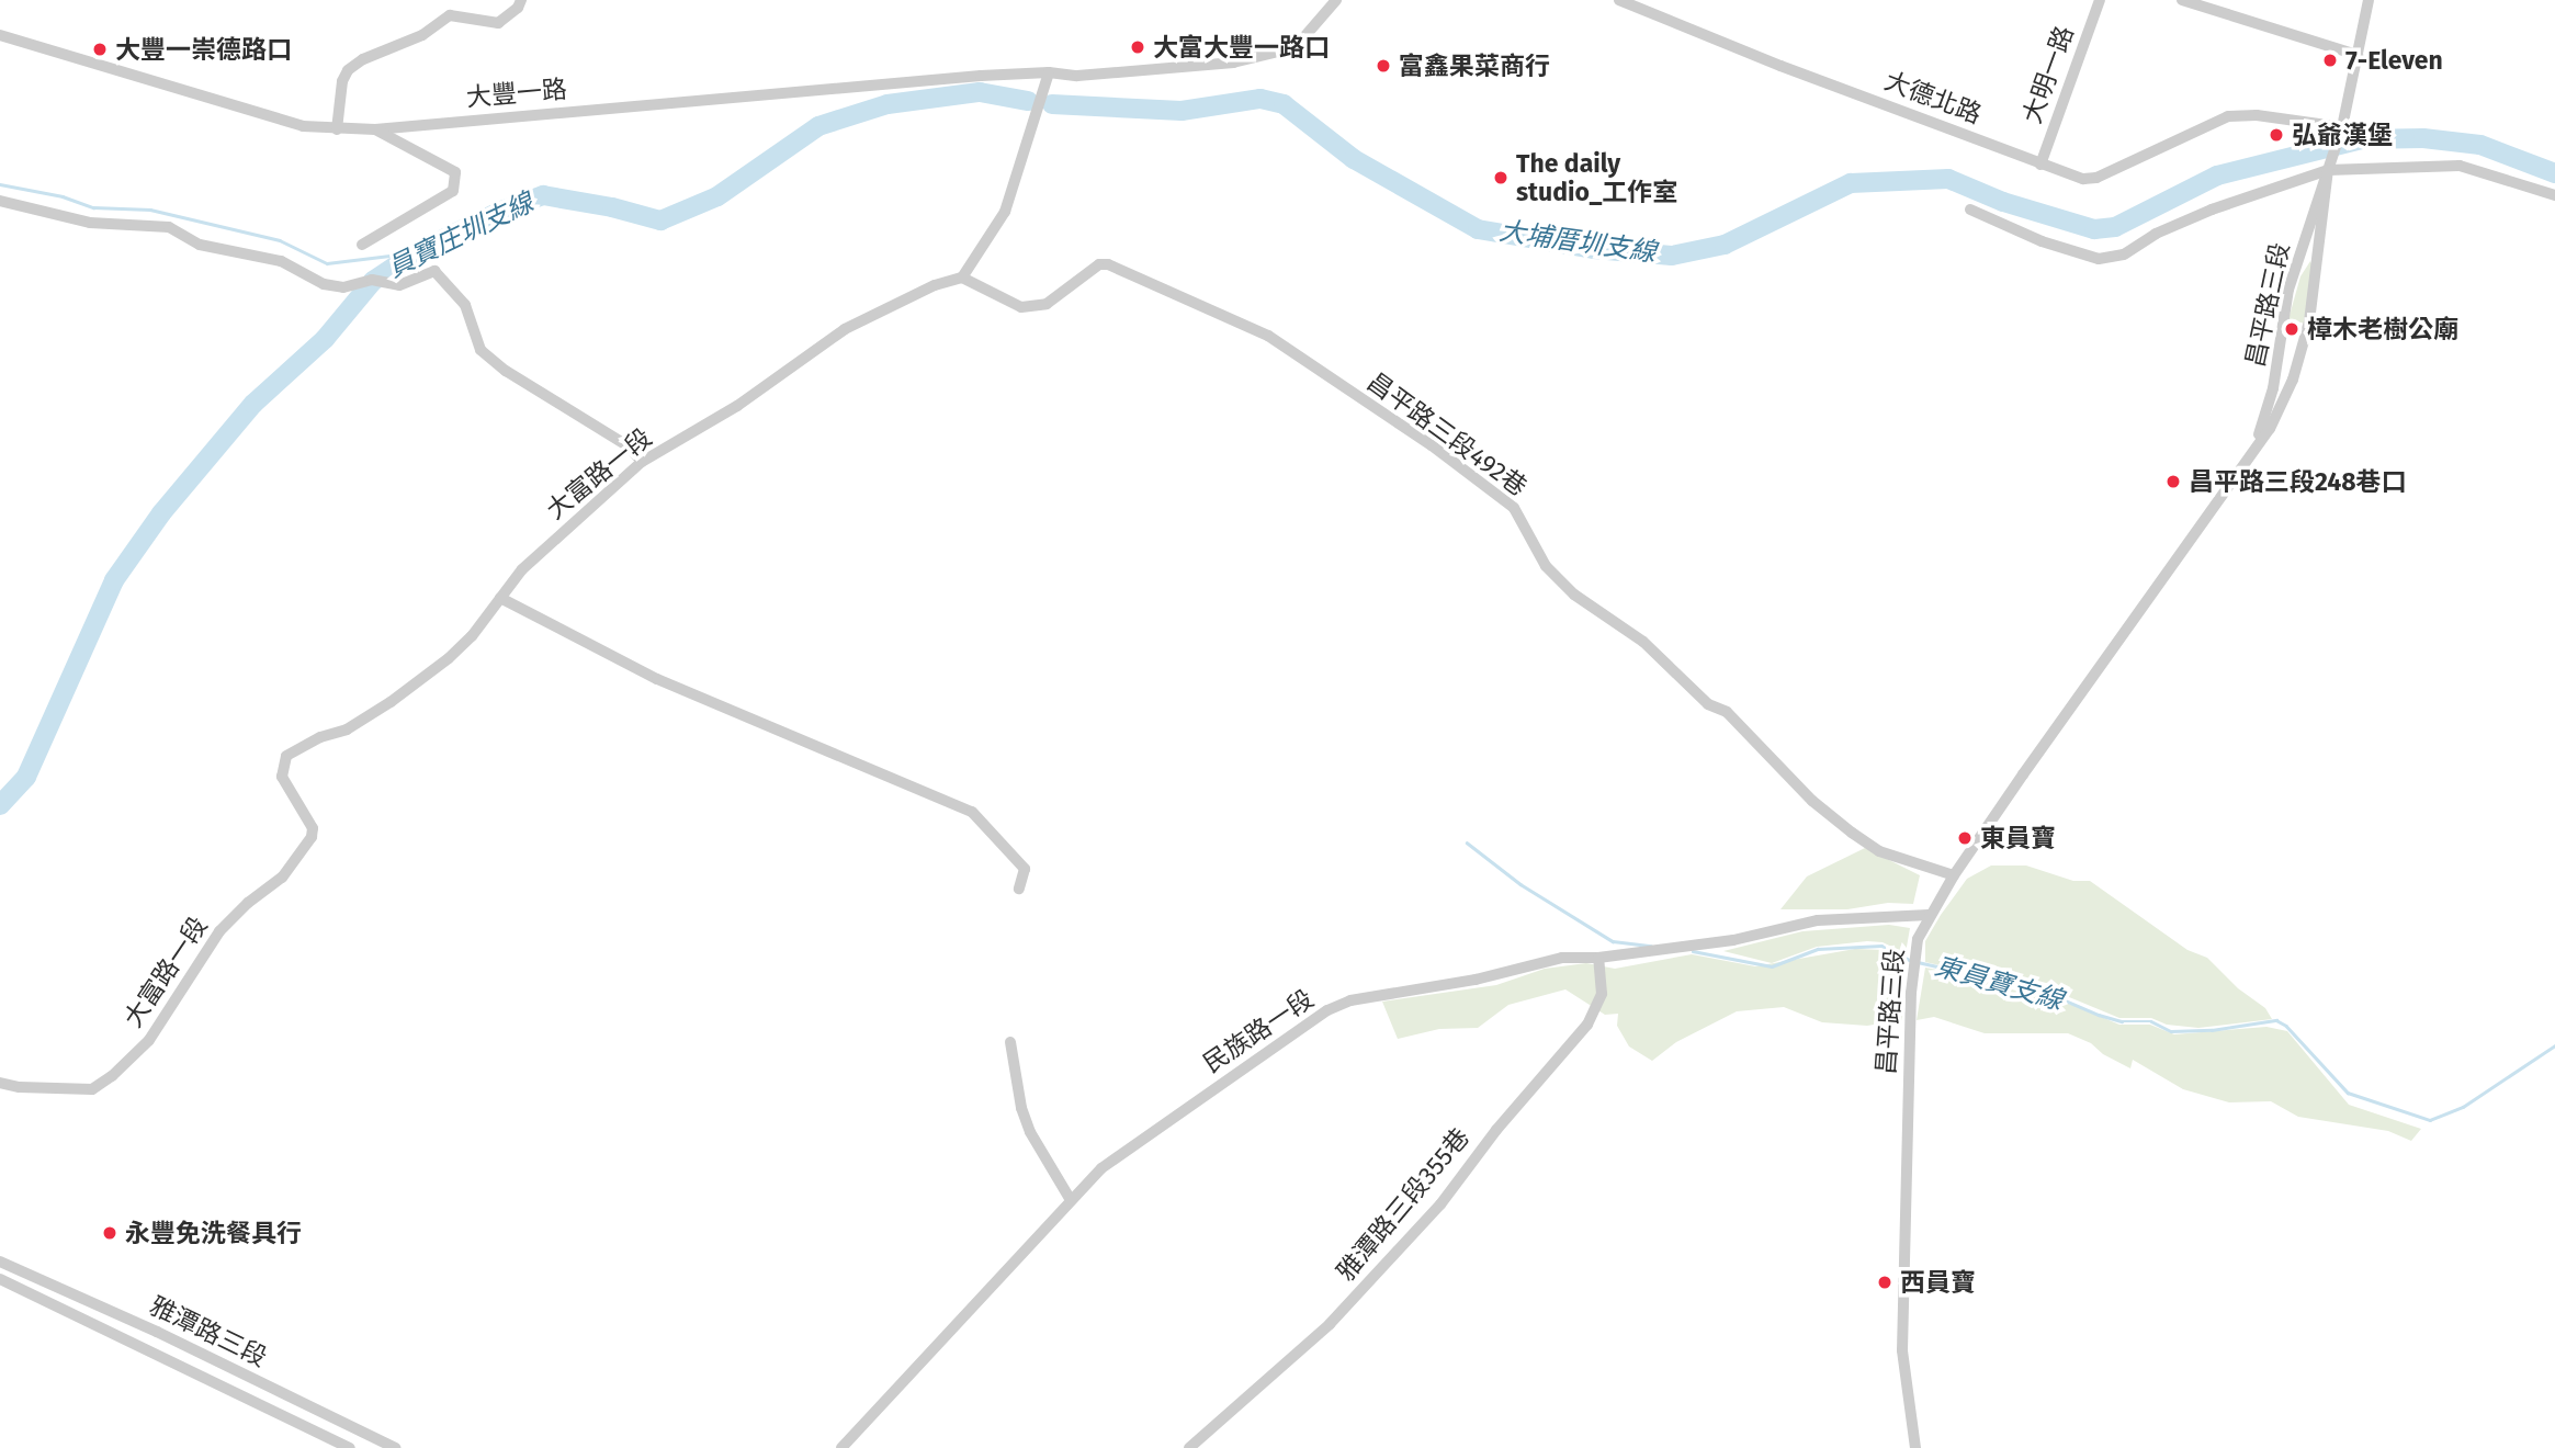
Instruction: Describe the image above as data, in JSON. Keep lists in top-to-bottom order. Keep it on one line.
{"streets":{"street":["大明一路","大豐一路","大德北路","昌平路三段","昌平路三段492巷","大富路一段","民族路一段","雅潭路三段355巷","雅潭路三段"]},"crossings":[["大明一路","大德北路"],["大德北路","昌平路三段"],["昌平路三段","昌平路三段492巷"],["昌平路三段","民族路一段"],["昌平路三段492巷","大富路一段"],["民族路一段","雅潭路三段355巷"]],"water":["員寶庄圳支線","大埔厝圳支線","東員寶支線"],"places":["大富大豐一路口","大豐一崇德路口","7-Eleven","富鑫果菜商行","弘爺漢堡","The daily studio_工作室","樟木老樹公廟","昌平路三段248巷口","東員寶","永豐免洗餐具行","西員寶"]}
